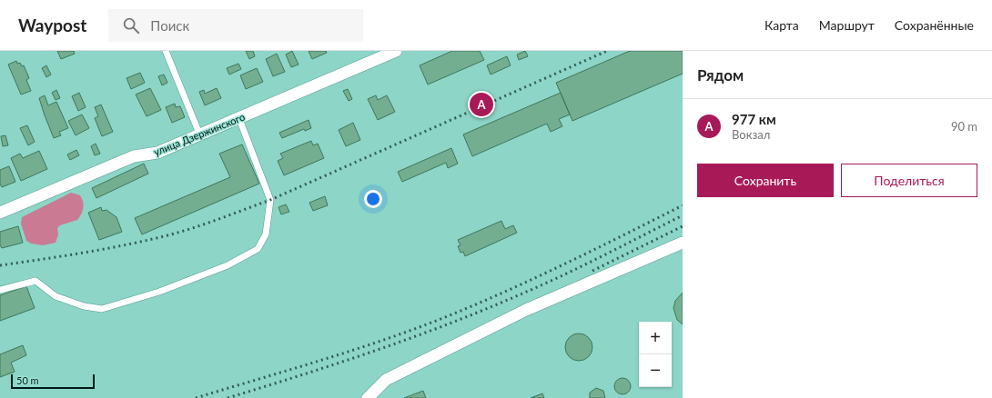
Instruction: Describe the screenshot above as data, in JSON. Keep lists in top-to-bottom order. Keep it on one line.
{"streets":{"street":["улица Дзержинского"]},"scale_bar":"50 m","page":{"header":"Waypost","search":"Поиск","nav":["Карта","Маршрут","Сохранённые"],"heading":"Рядом","pins":"A","list":[{"mark":"A","name":"977 км","note":"Вокзал","value":"90 m"}],"buttons":["Сохранить","Поделиться"],"map_buttons":["+","−"],"scale":"50 m"}}
